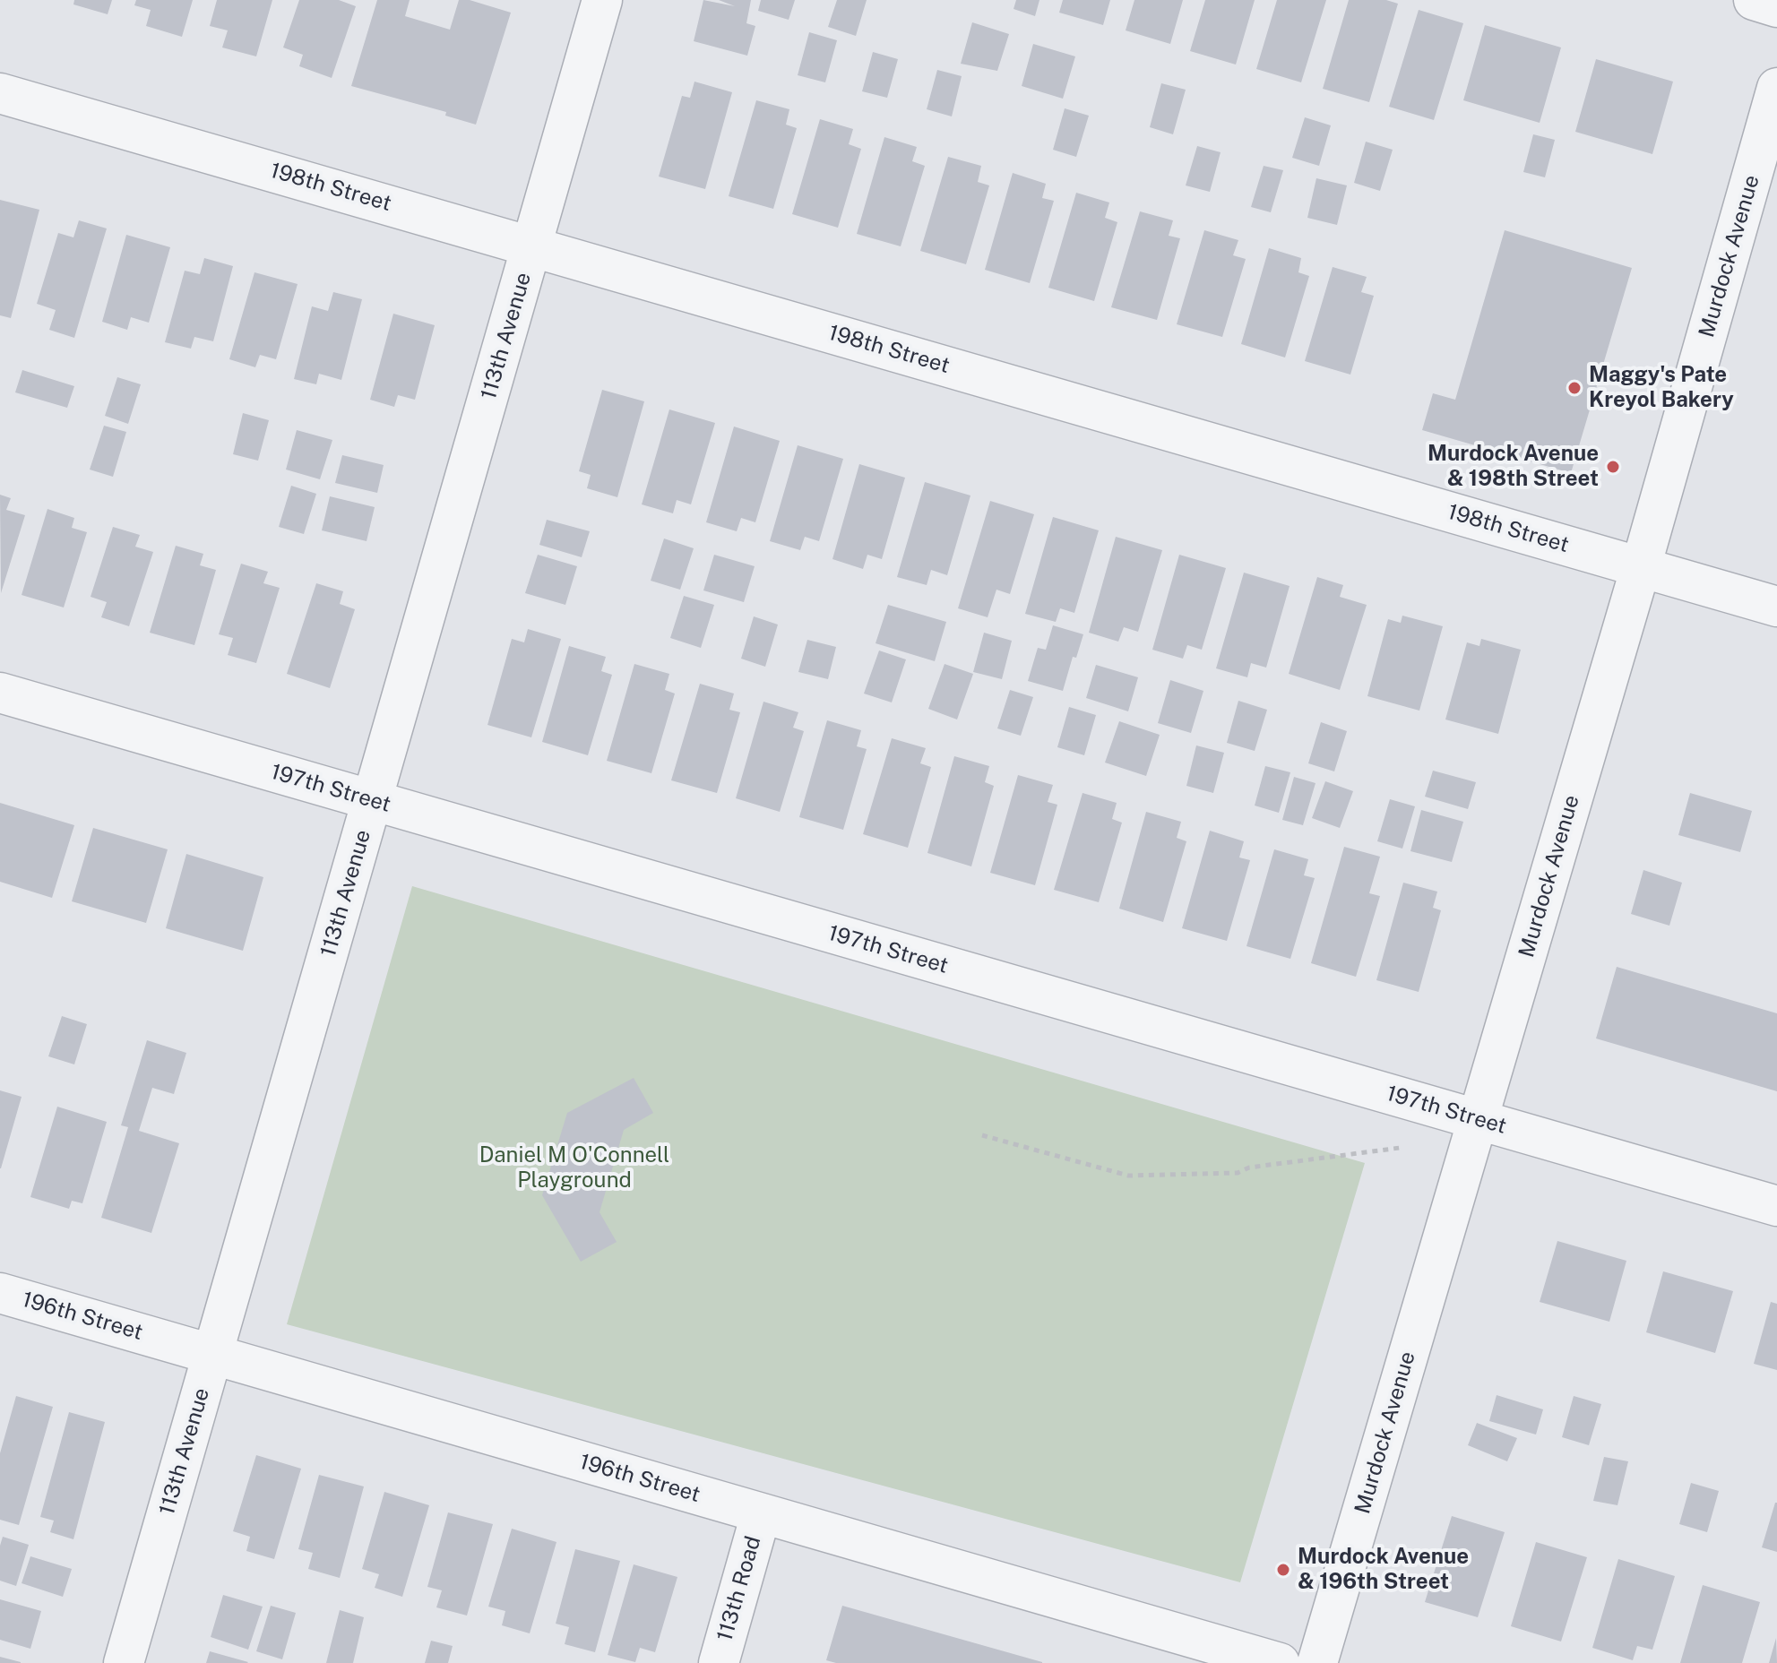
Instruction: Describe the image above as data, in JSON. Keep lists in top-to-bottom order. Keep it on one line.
{"streets":{"street":["198th Street","Murdock Avenue","113th Avenue","197th Street","196th Street","113th Road"]},"crossings":[["198th Street","Murdock Avenue"],["198th Street","113th Avenue"],["Murdock Avenue","197th Street"],["113th Avenue","197th Street"],["113th Avenue","196th Street"],["196th Street","113th Road"]],"parks":["Daniel M O'Connell Playground"],"places":["Maggy's Pate Kreyol Bakery","Murdock Avenue & 198th Street","Murdock Avenue & 196th Street"]}
